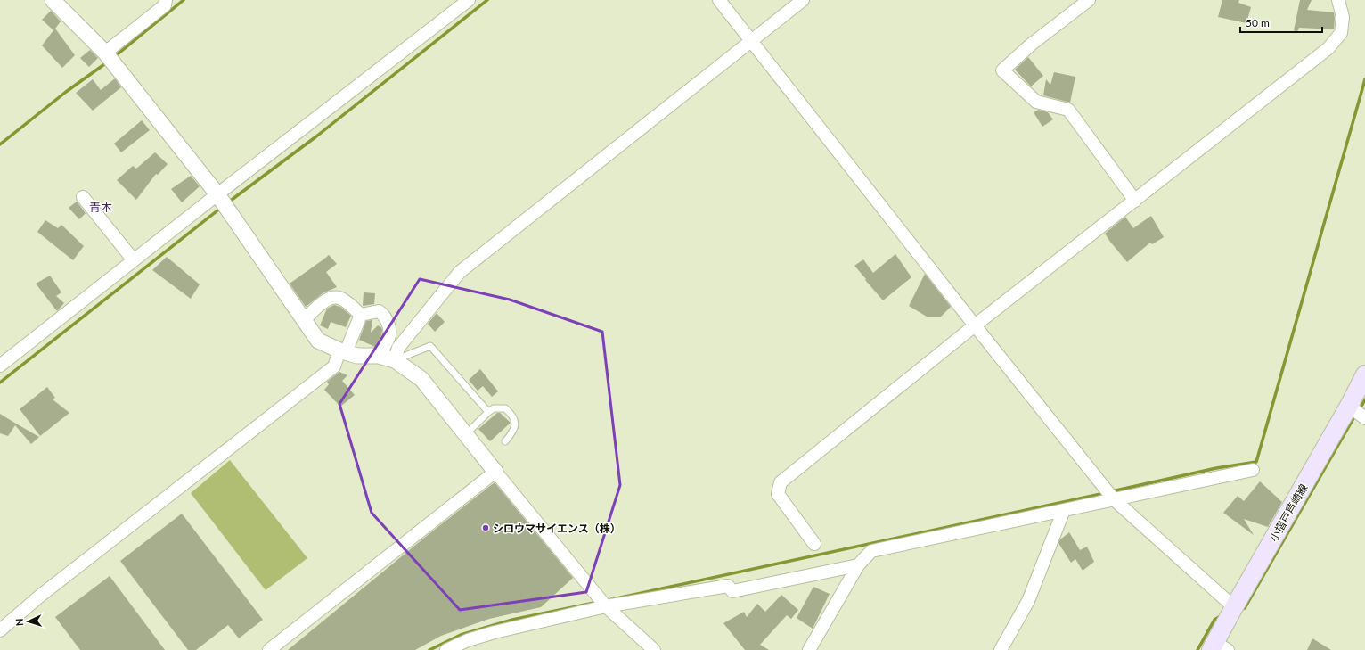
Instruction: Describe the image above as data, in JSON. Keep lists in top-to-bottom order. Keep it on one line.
{"streets":{"main road":["小摺戸芦崎線"]},"districts":["青木"],"places":["シロウマサイエンス（株）"],"scale_bar":"50 m","north":"left"}
